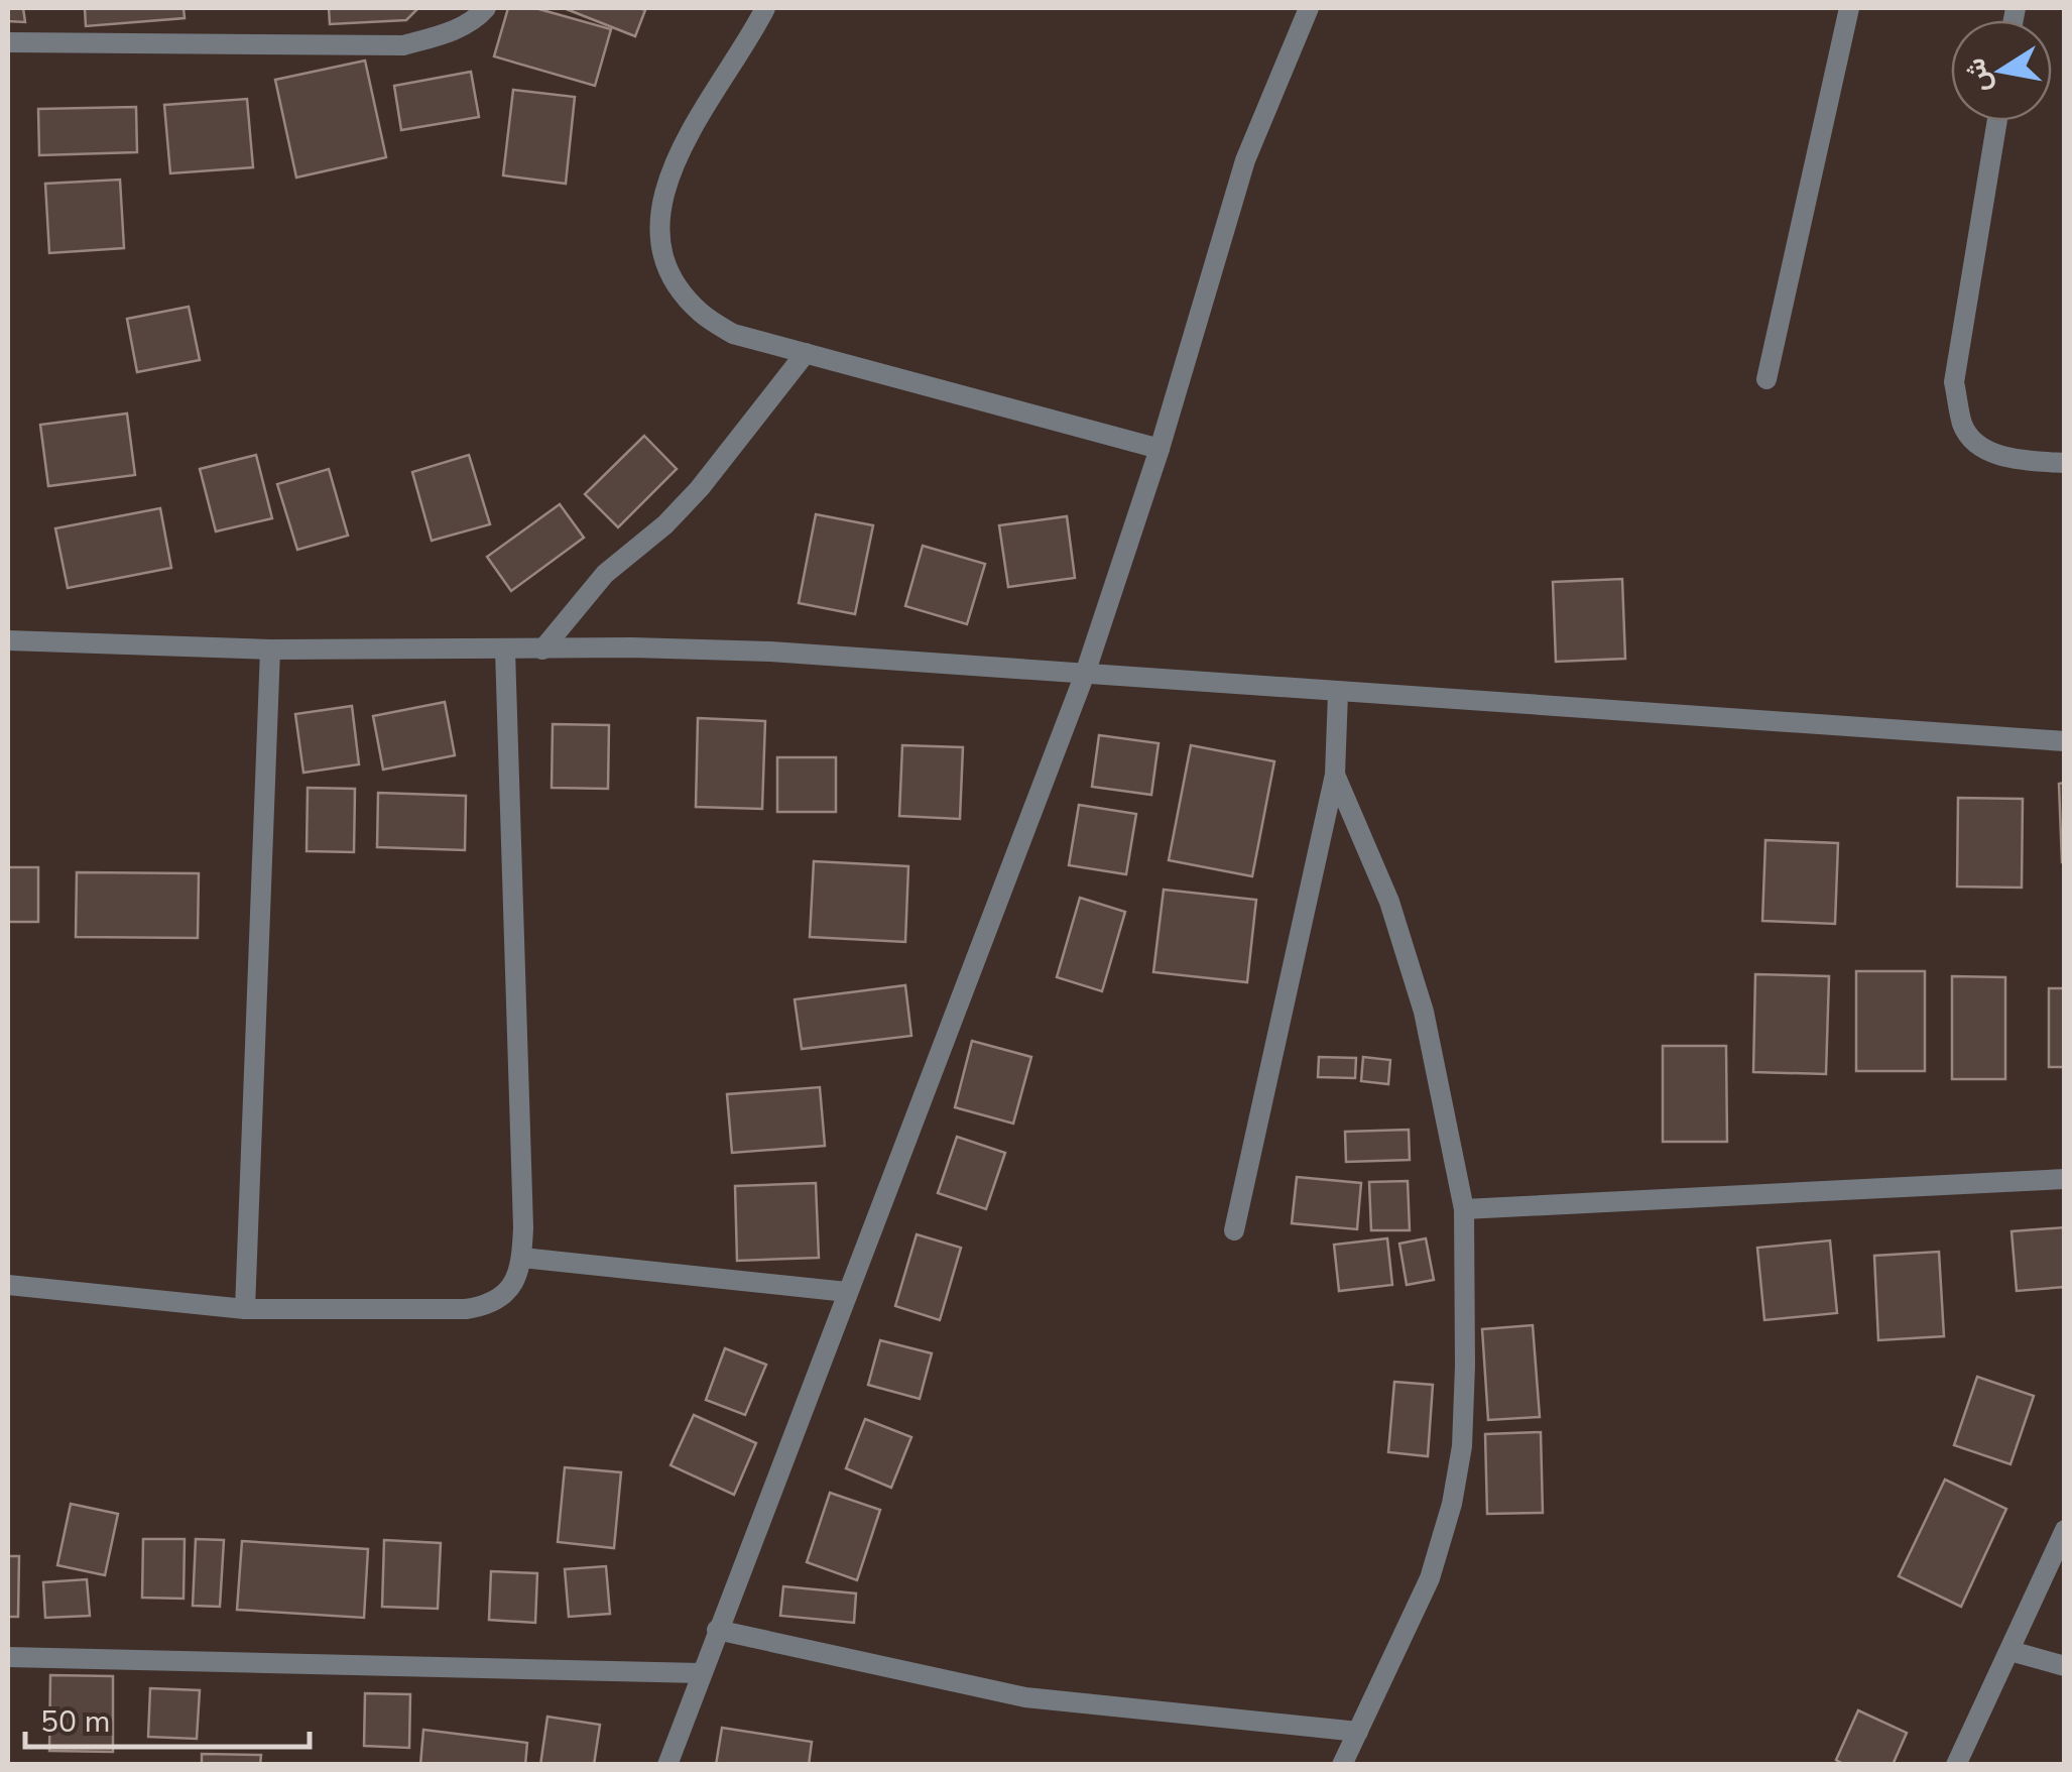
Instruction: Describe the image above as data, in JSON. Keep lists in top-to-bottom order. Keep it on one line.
{"scale_bar":"50 m","north":"left"}
